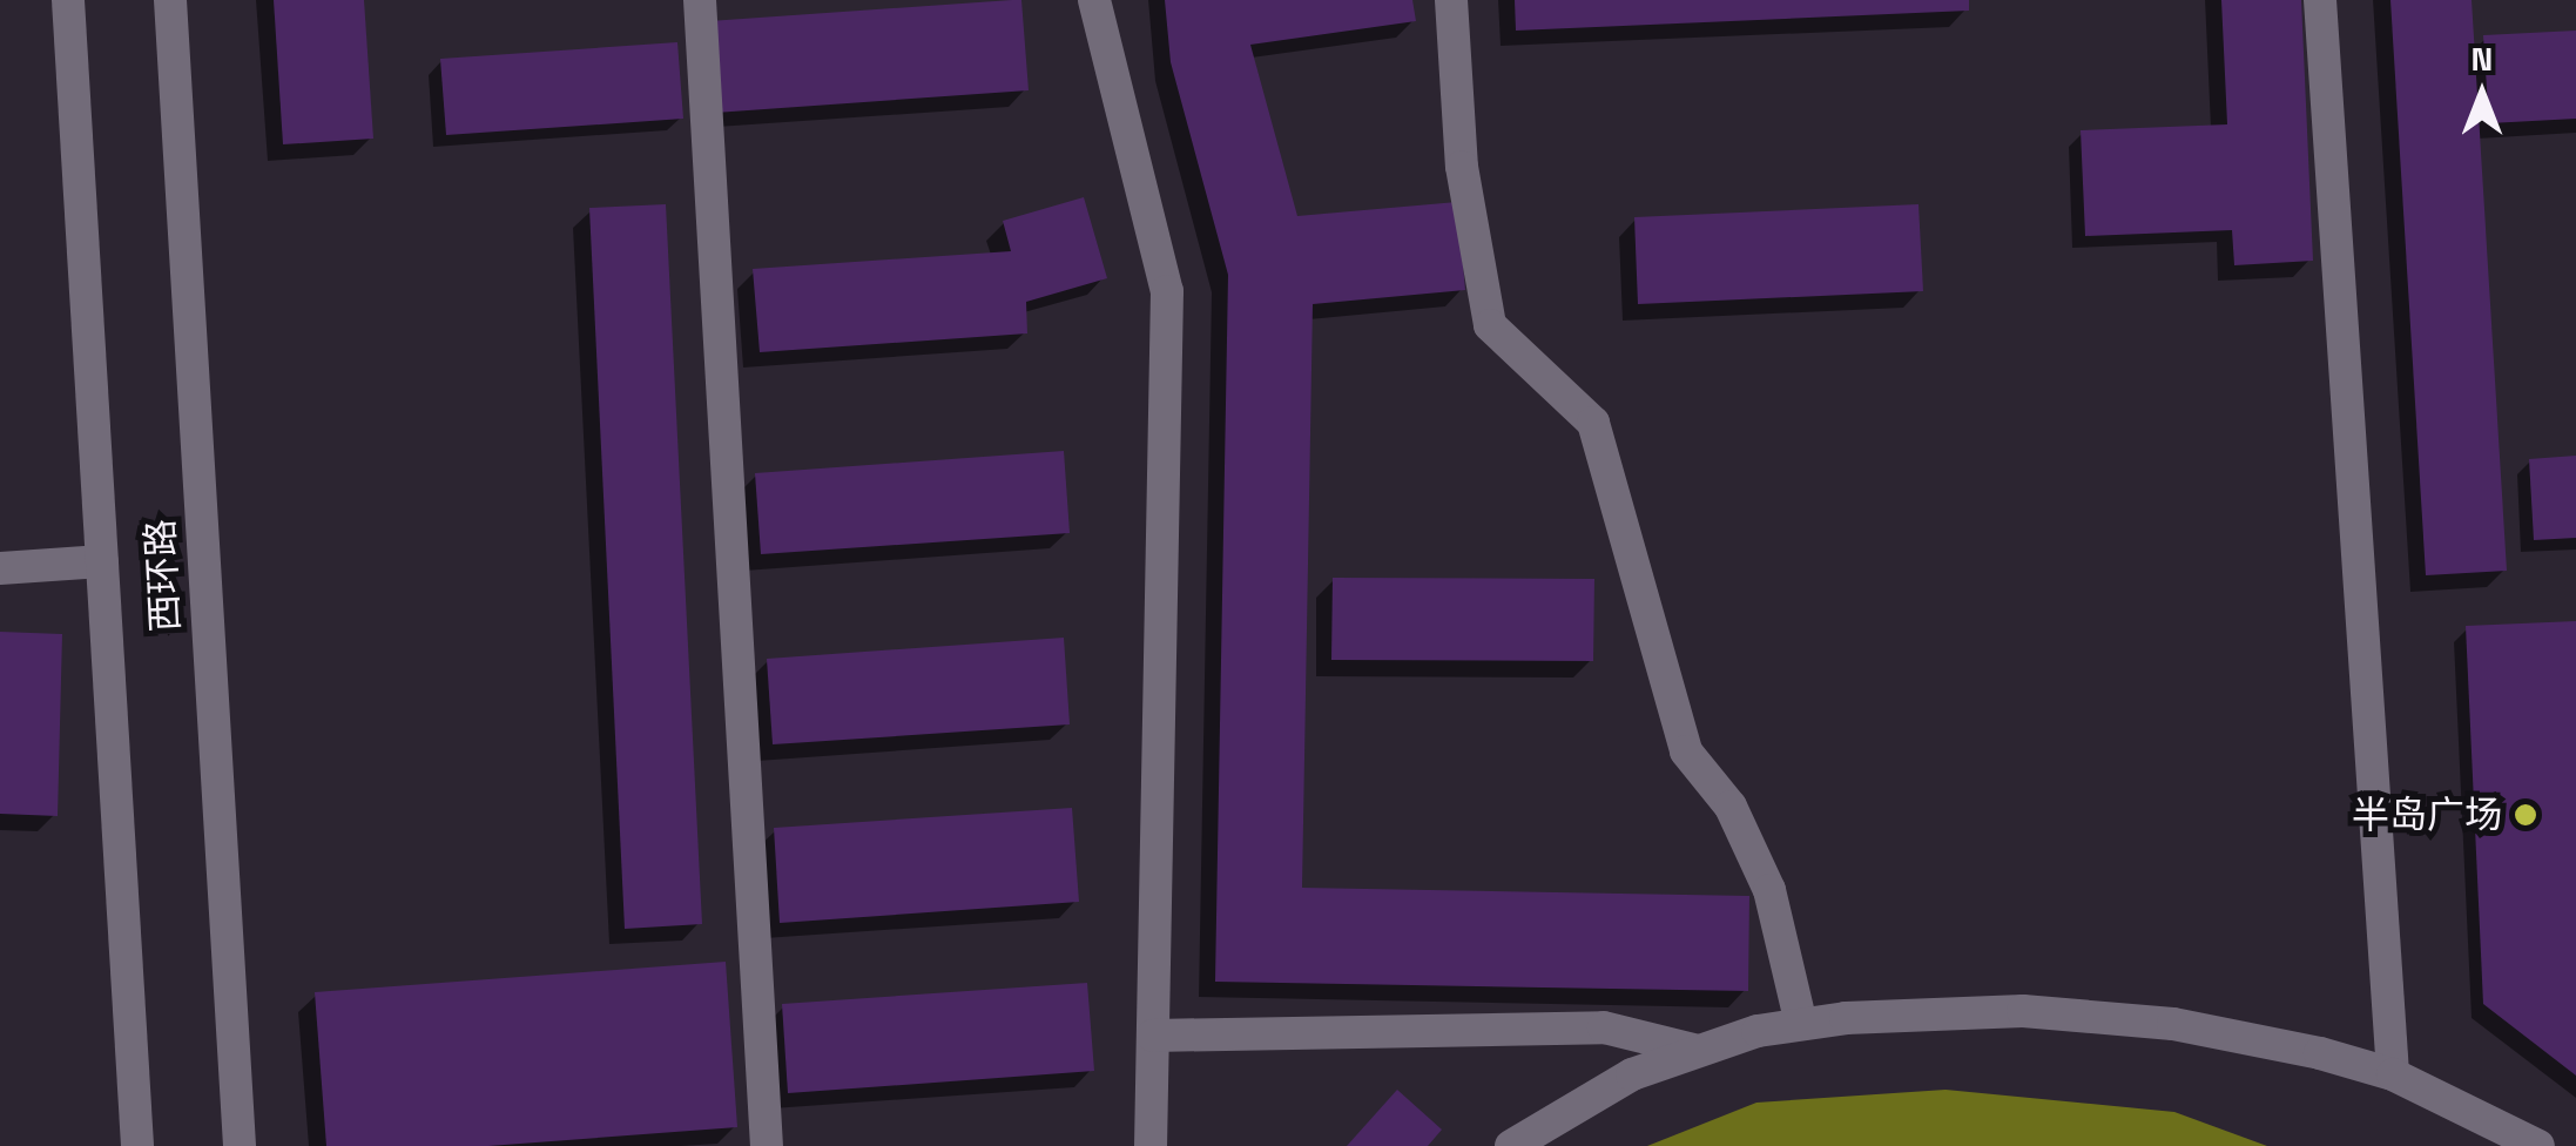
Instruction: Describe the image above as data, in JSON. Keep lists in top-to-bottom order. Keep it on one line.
{"streets":{"street":["西环路"]},"places":["半岛广场"],"north":"top"}
